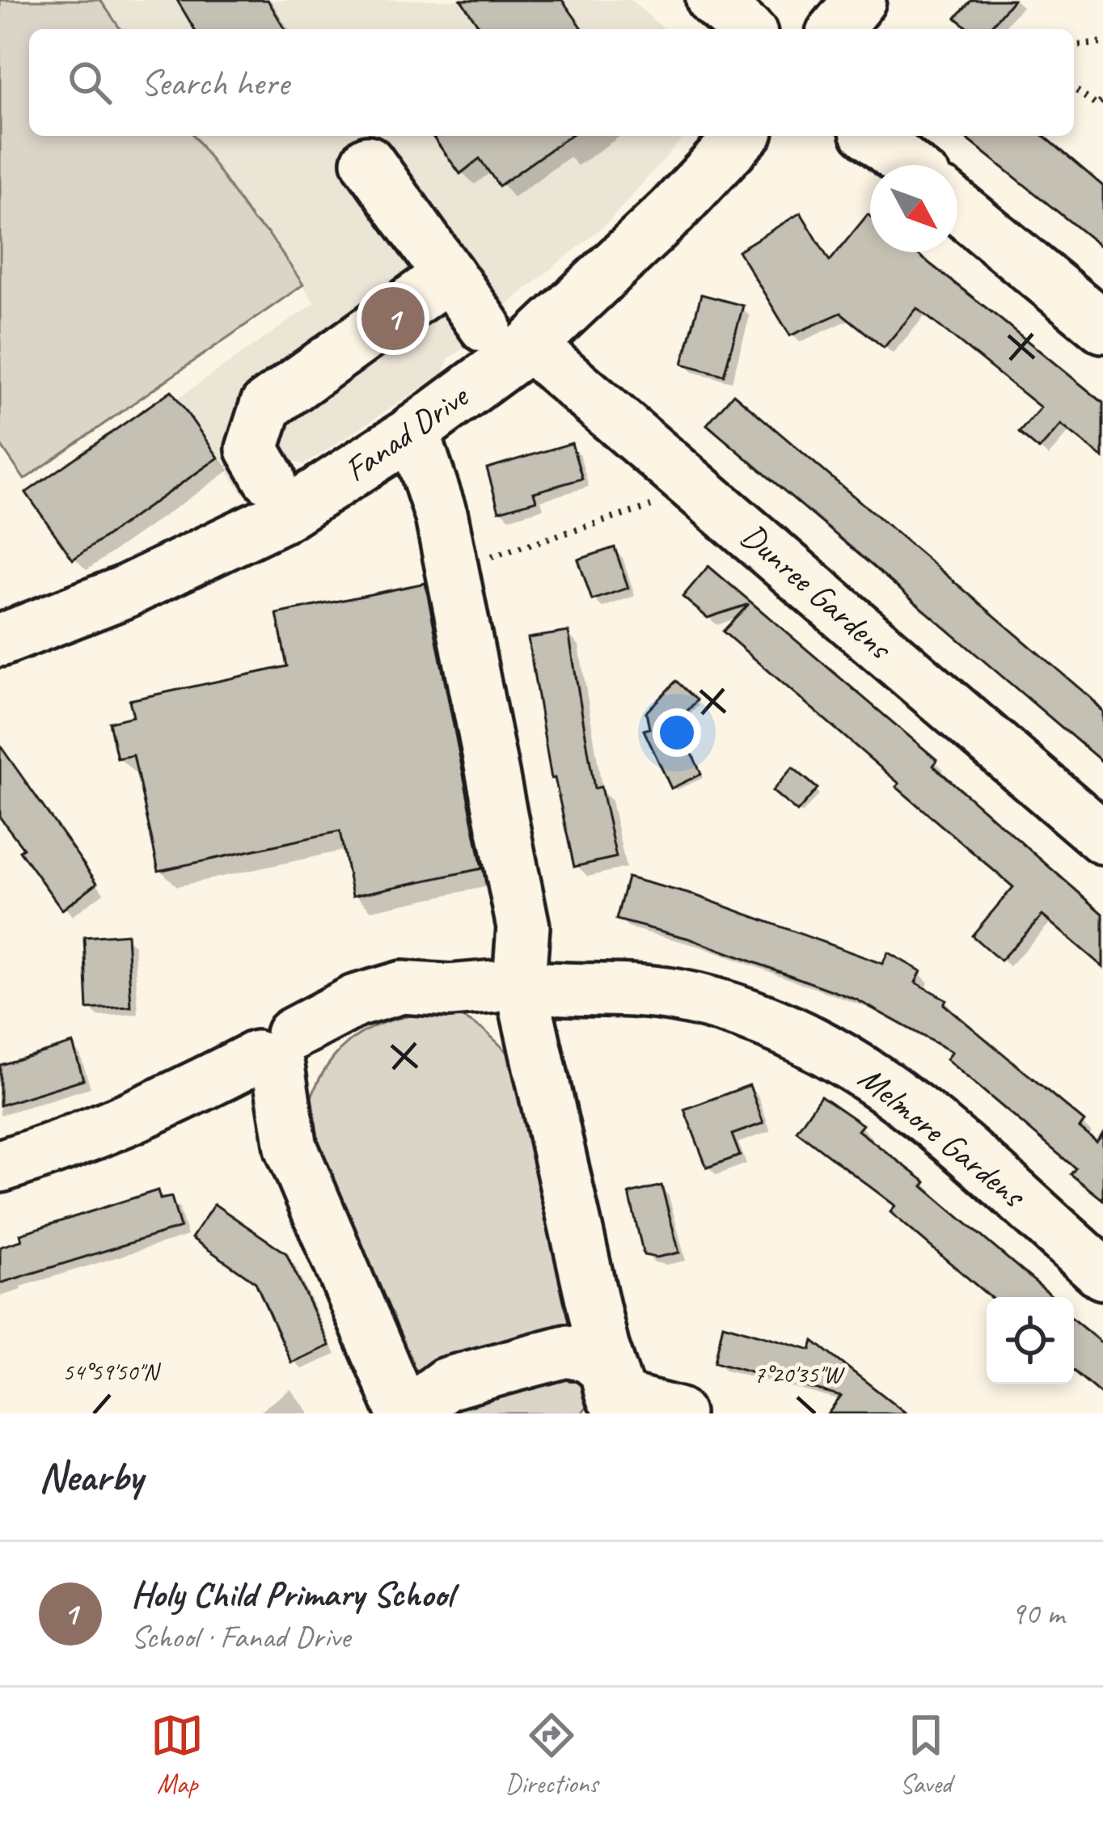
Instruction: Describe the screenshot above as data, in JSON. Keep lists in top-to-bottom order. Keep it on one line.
{"streets":{"street":["Fanad Drive","Dunree Gardens","Melmore Gardens"]},"crossings":[["Fanad Drive","Dunree Gardens"]],"north":"bottom right","page":{"search":"Search here","pins":"1","heading":"Nearby","list":[{"mark":"1","name":"Holy Child Primary School","note":"School · Fanad Drive","value":"90 m"}],"nav":["Map","Directions","Saved"]},"coordinates":["54°59'50\"N","7°20'35\"W"]}
